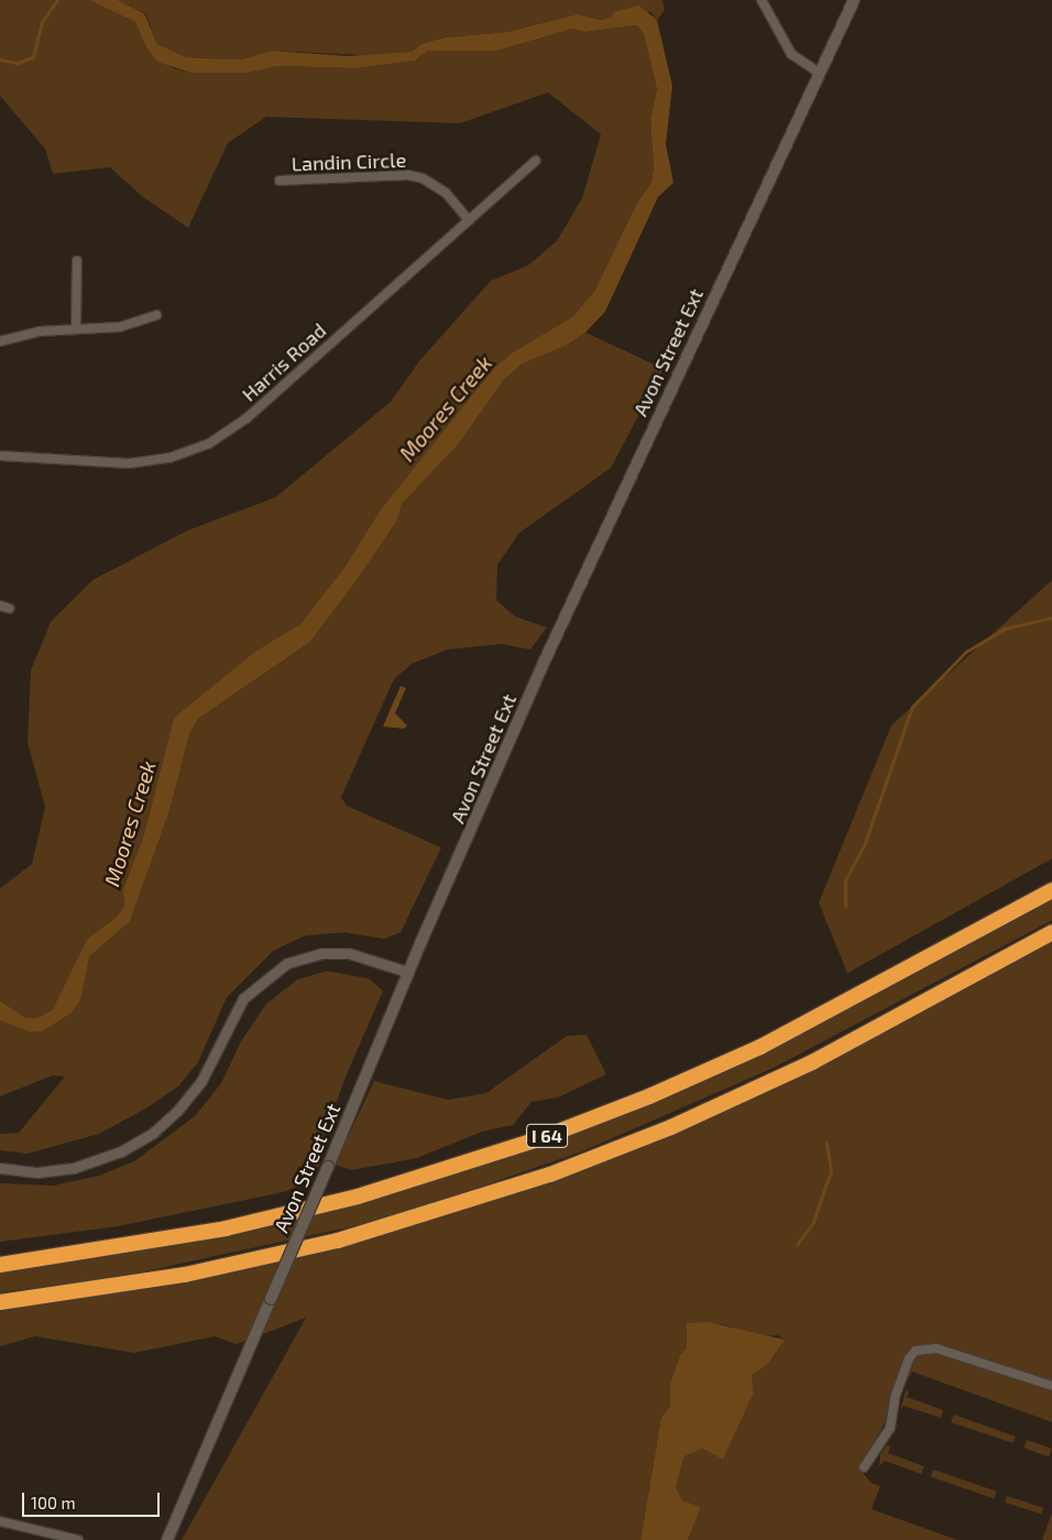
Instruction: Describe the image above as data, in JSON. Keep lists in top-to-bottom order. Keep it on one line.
{"streets":{"highway":["I 64"],"main road":["Avon Street Ext"],"street":["Landin Circle","Harris Road"]},"crossings":[["Landin Circle","Harris Road"]],"water":["Moores Creek"],"scale_bar":"100 m"}
